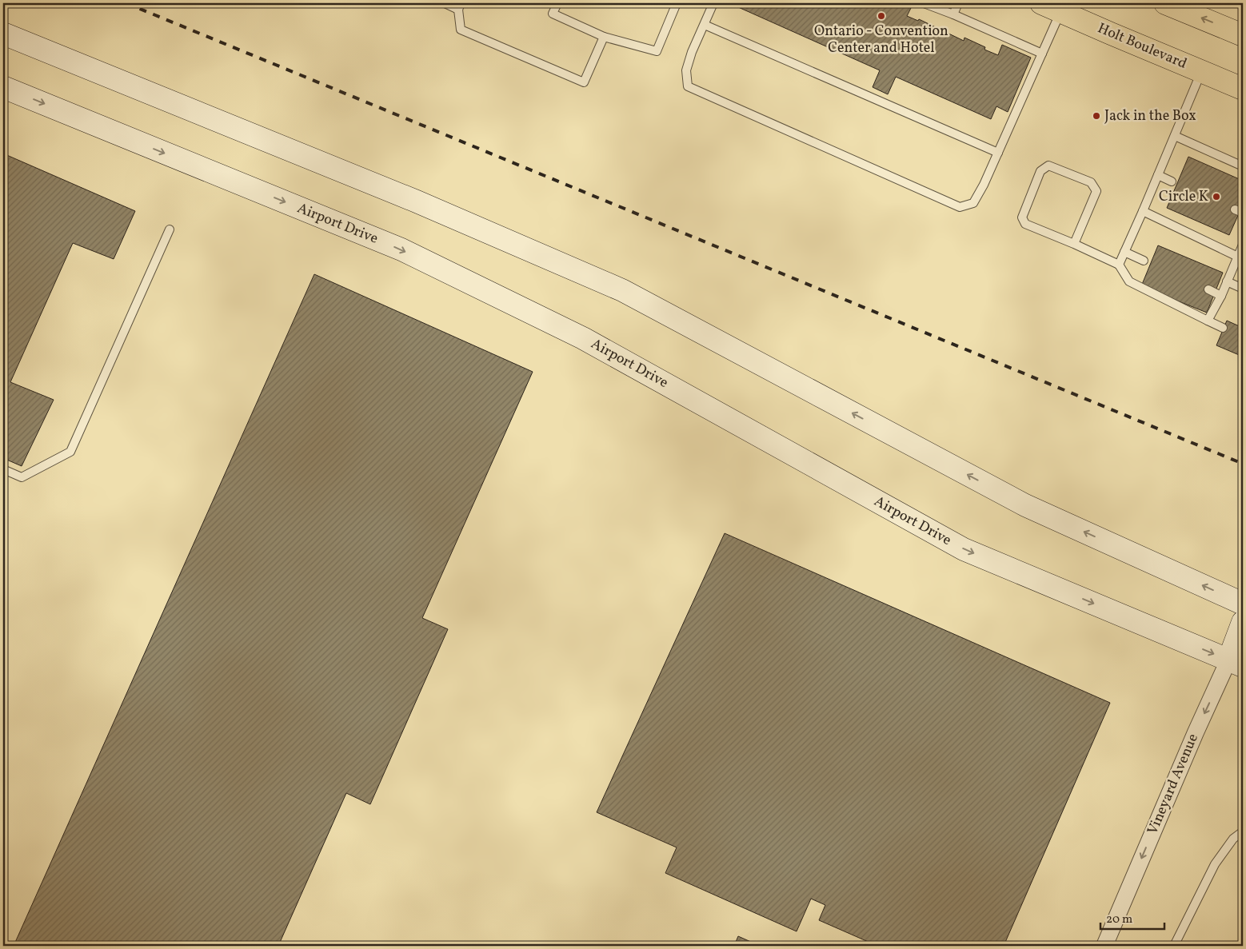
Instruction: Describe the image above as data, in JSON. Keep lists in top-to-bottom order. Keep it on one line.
{"streets":{"main road":["Holt Boulevard","Airport Drive","Vineyard Avenue"]},"crossings":[["Airport Drive","Vineyard Avenue"]],"one_way":["Vineyard Avenue"],"places":["Ontario - Convention Center and Hotel","Jack in the Box","Circle K"],"scale_bar":"20 m"}
